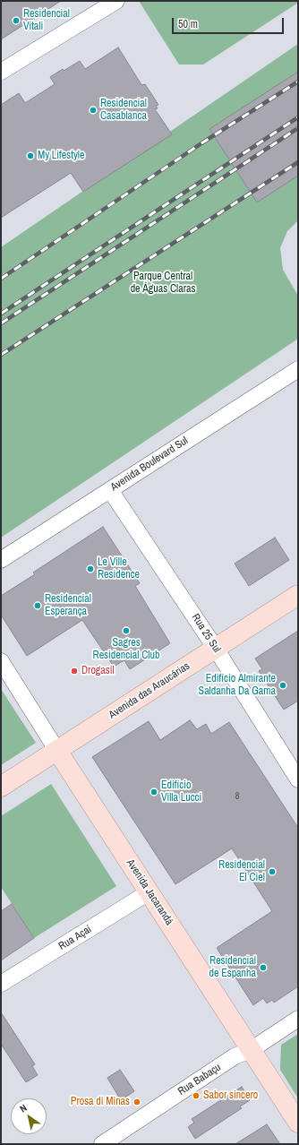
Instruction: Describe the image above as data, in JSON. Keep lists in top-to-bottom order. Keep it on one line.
{"streets":{"main road":["Avenida das Araucárias","Avenida Jacarandá"],"street":["Avenida Boulevard Sul","Rua 25 Sul","Rua Açaí","Rua Babaçu"]},"crossings":[["Avenida Boulevard Sul","Rua 25 Sul"],["Rua 25 Sul","Avenida das Araucárias"],["Avenida das Araucárias","Avenida Jacarandá"],["Avenida Jacarandá","Rua Açaí"],["Avenida Jacarandá","Rua Babaçu"]],"parks":["Parque Central de Águas Claras"],"places":["Residencial Vitali","Residencial Casablanca","My Lifestyle","Le Ville Residence","Residencial Esperança","Sagres Residencial Club","Drogasil","Edifício Almirante Saldanha Da Gama","Edifício Villa Lucci","Residencial El Ciel","Residencial de Espanha","Sabor sincero","Prosa di Minas"],"house_numbers":["8"],"scale_bar":"50 m","north":"top left"}
